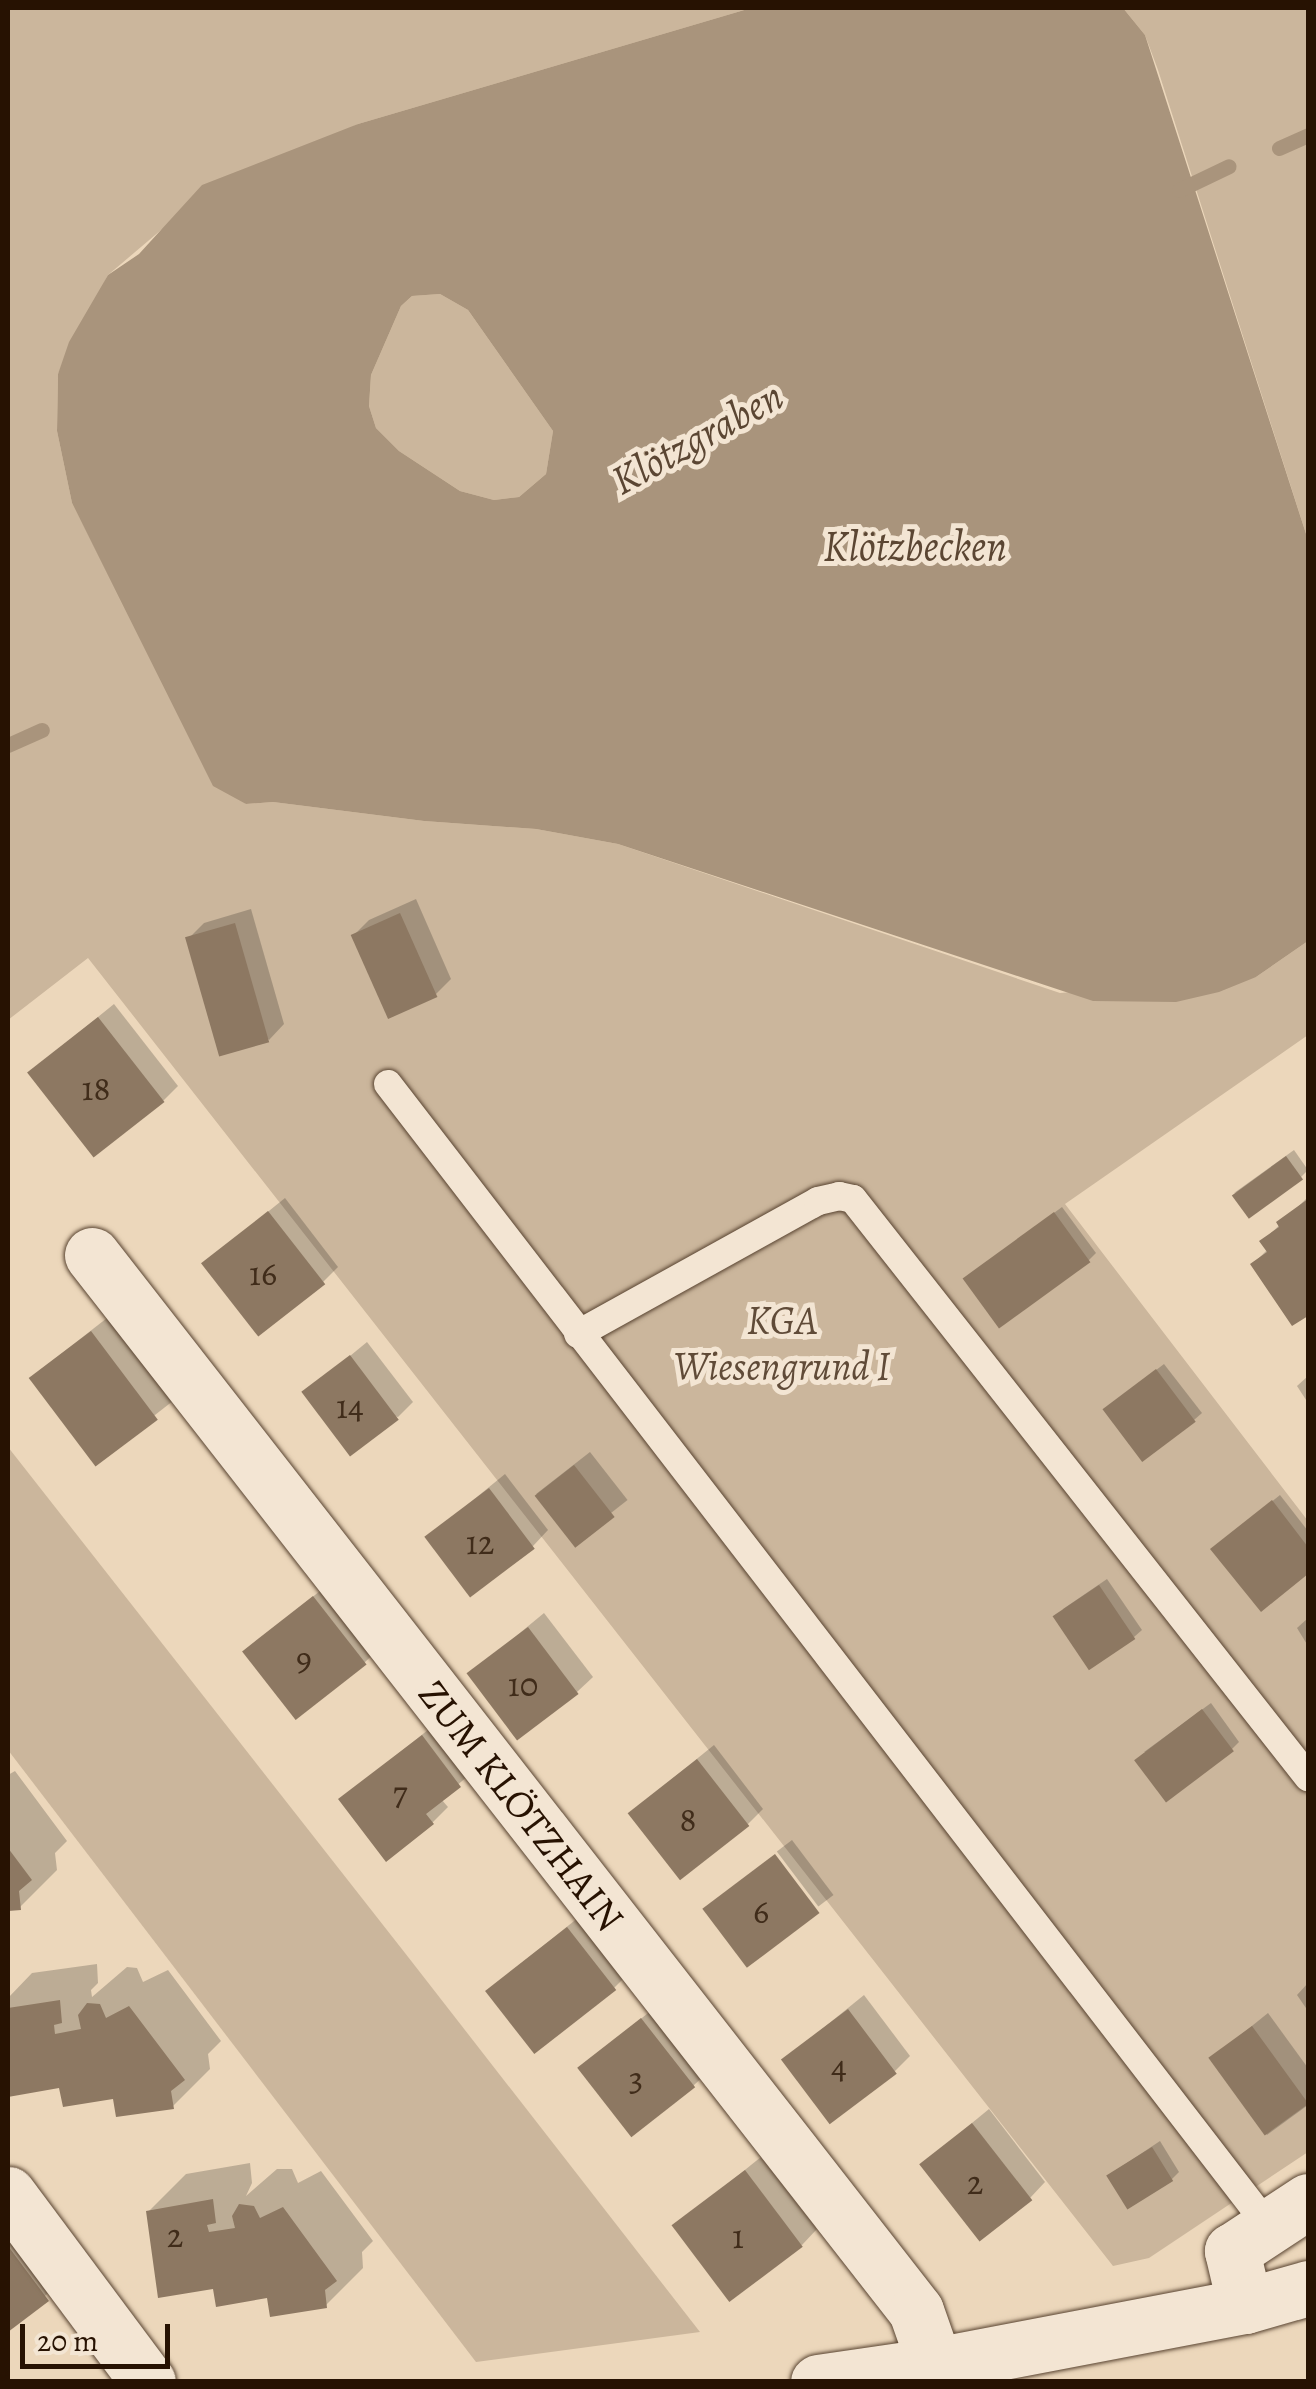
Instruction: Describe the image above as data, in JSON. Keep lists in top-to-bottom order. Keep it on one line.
{"streets":{"street":["ZUM KLÖTZHAIN"]},"water":["Klötzgraben","Klötzbecken"],"parks":["KGA Wiesengrund I"],"house_numbers":["18","16","14","12","9","10","7","8","6","4","3","2","2","1"],"scale_bar":"20 m"}
